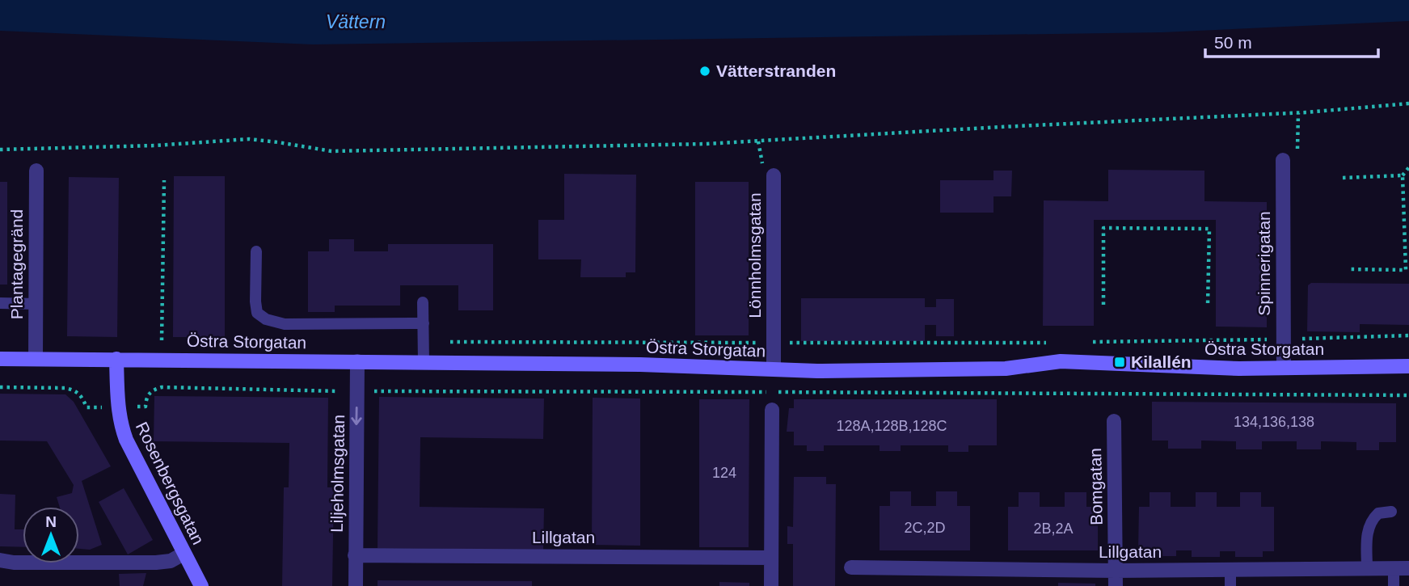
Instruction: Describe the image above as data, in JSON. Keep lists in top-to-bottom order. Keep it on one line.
{"streets":{"street":["Lönnholmsgatan","Spinnerigatan","Plantagegränd","Östra Storgatan","Liljeholmsgatan","Rosenbergsgatan","Bomgatan","Lillgatan"]},"crossings":[["Lönnholmsgatan","Östra Storgatan"],["Spinnerigatan","Östra Storgatan"],["Plantagegränd","Östra Storgatan"],["Östra Storgatan","Liljeholmsgatan"],["Östra Storgatan","Rosenbergsgatan"],["Liljeholmsgatan","Lillgatan"],["Bomgatan","Lillgatan"]],"one_way":["Liljeholmsgatan"],"water":["Vättern"],"places":{"other":["Vätterstranden"],"transit":["Kilallén"]},"house_numbers":["134,136,138","128A,128B,128C","124","2C,2D","2B,2A"],"scale_bar":"50 m","north":"top"}
